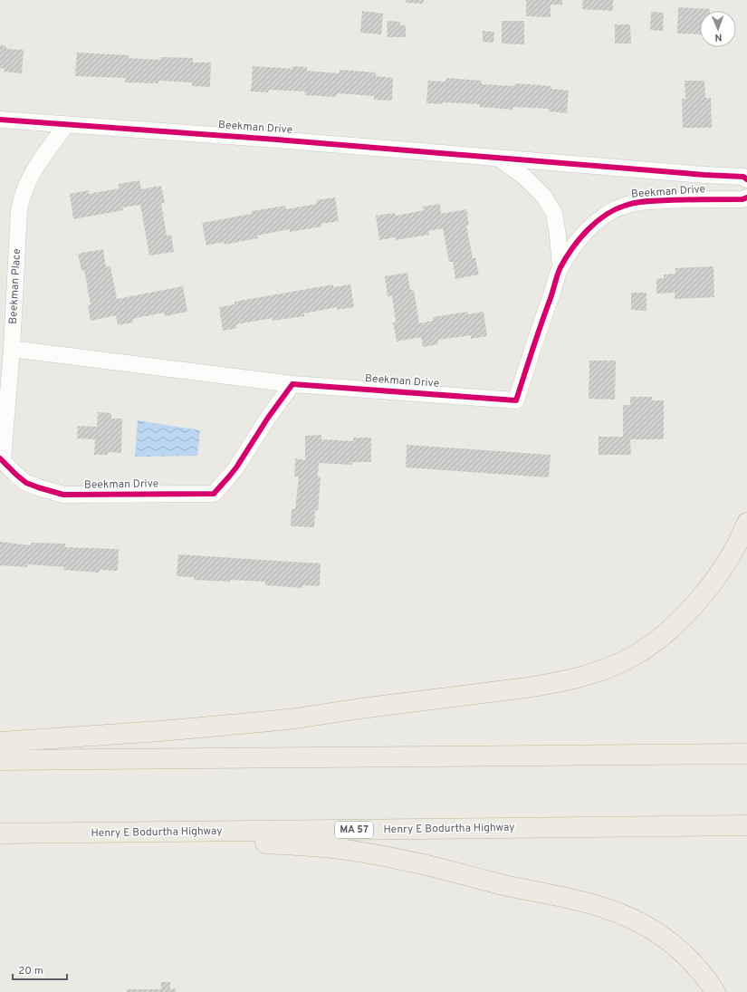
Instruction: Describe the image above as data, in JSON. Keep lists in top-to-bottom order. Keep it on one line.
{"streets":{"highway":["Henry E Bodurtha Highway","MA 57"],"street":["Beekman Drive","Beekman Place"]},"crossings":[["Beekman Drive","Beekman Place"]],"scale_bar":"20 m","north":"bottom"}
